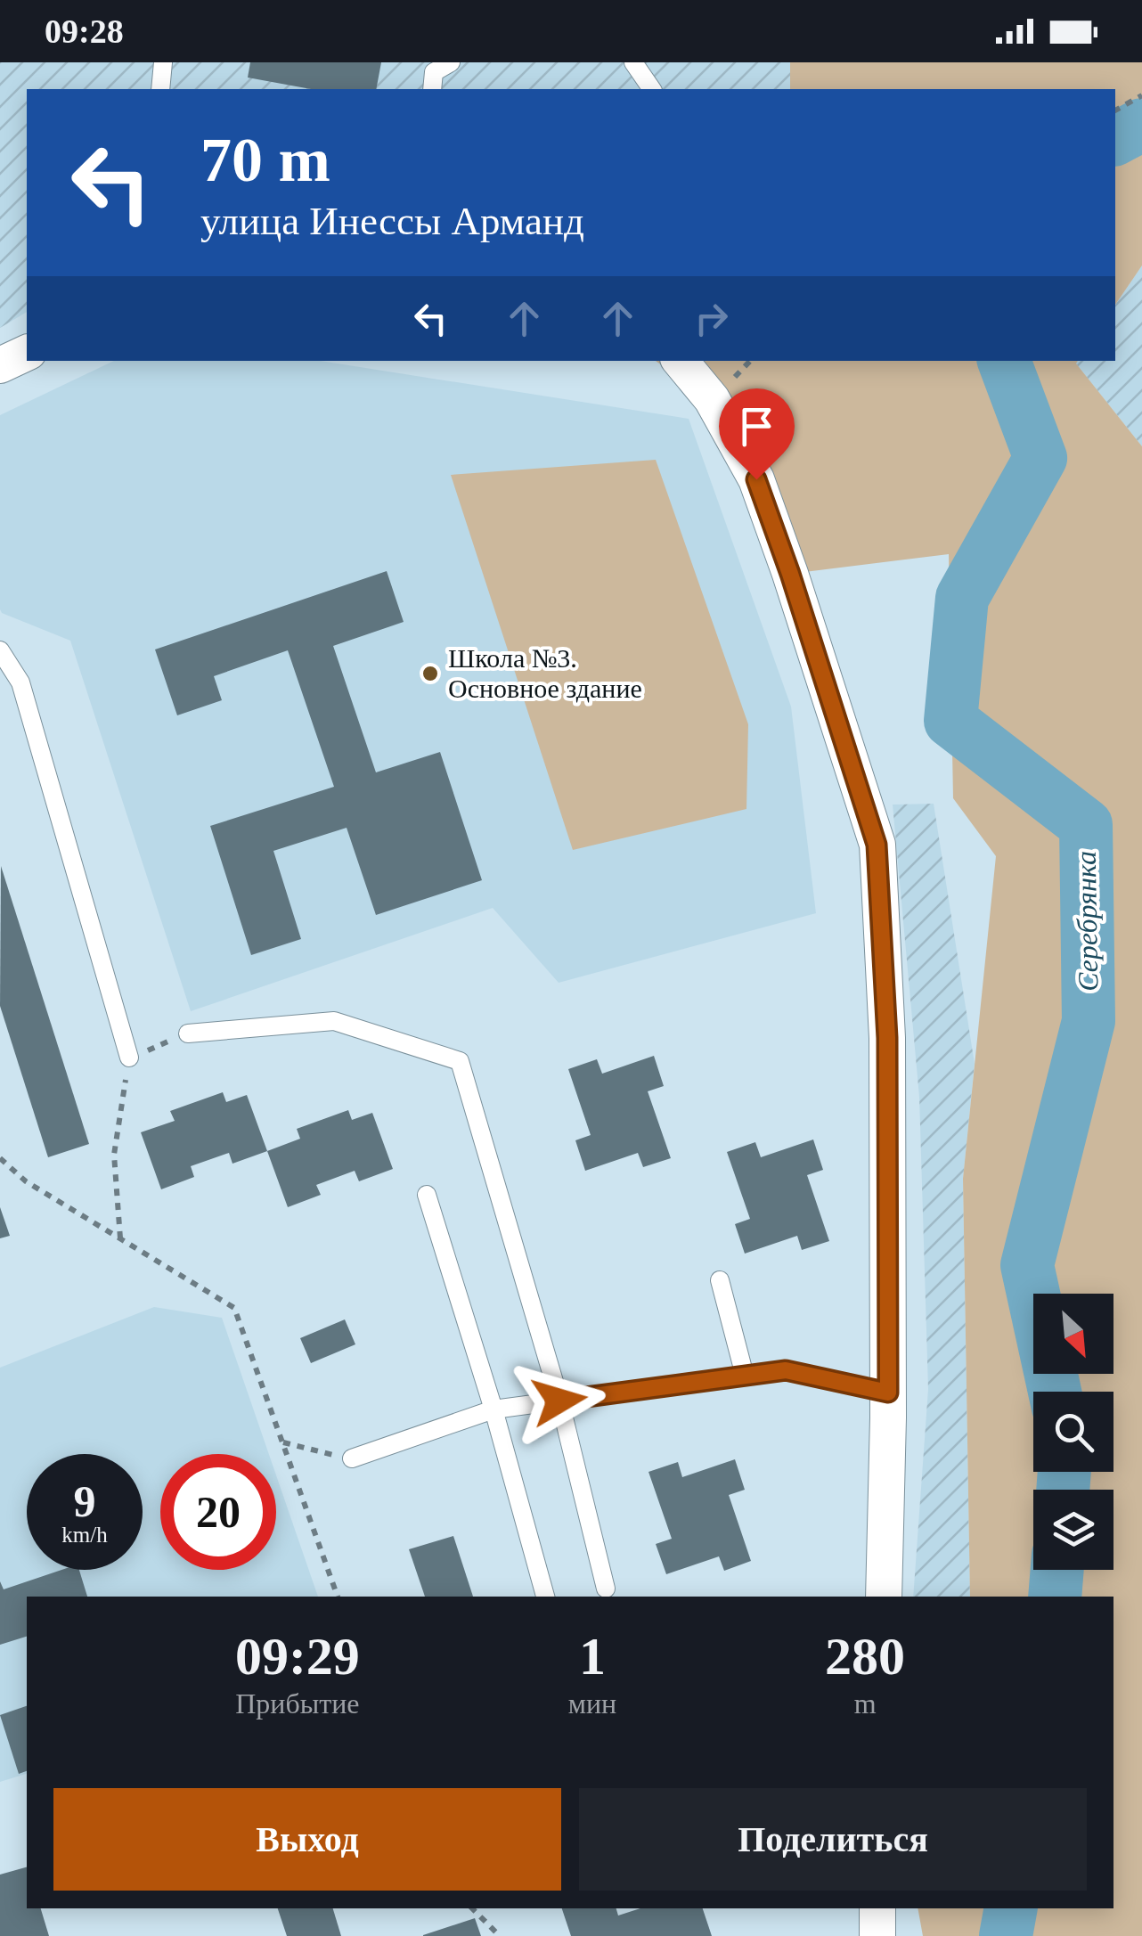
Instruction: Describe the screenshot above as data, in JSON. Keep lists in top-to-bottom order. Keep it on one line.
{"water":["Серебрянка"],"places":["Школа №3. Основное здание"],"north":"bottom right","page":{"status":"09:28","turn":["70 m","улица Инессы Арманд"],"speed":"9 km/h","limit":"20","eta":["09:29","Прибытие","1","мин","280","m"],"buttons":["Выход","Поделиться"]}}
